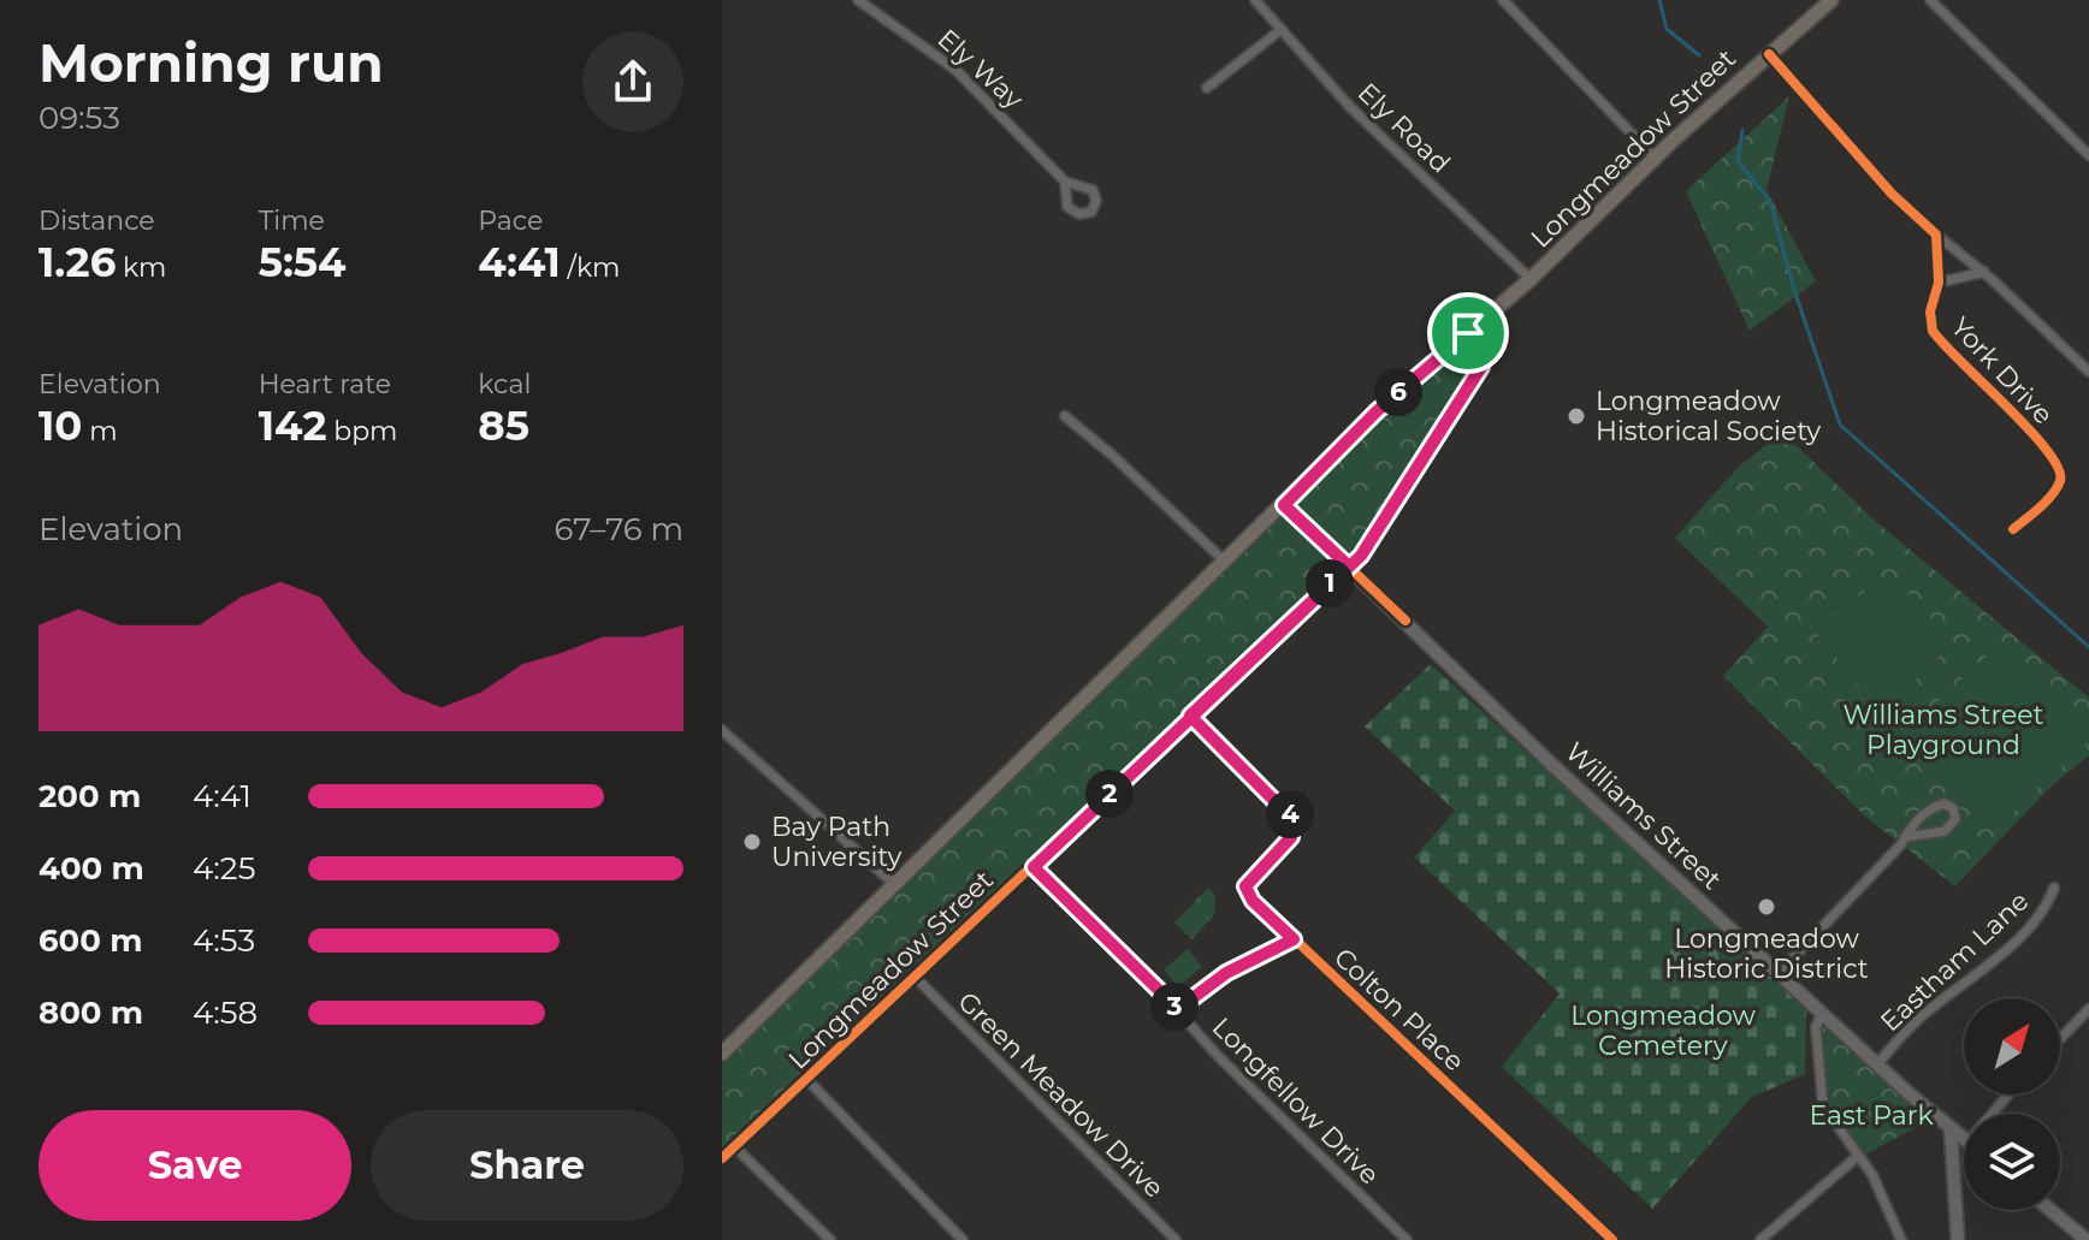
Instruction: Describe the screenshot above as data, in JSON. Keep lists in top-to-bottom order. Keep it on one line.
{"streets":{"main road":["Longmeadow Street","Williams Street"],"street":["Ely Way","Ely Road","York Drive","Eastham Lane","Colton Place","Green Meadow Drive","Longfellow Drive"]},"crossings":[["Ely Road","Longmeadow Street"],["Longmeadow Street","Williams Street"],["Longmeadow Street","Colton Place"],["Longmeadow Street","Green Meadow Drive"],["Longmeadow Street","Longfellow Drive"],["Williams Street","Eastham Lane"]],"parks":["Williams Street Playground","Longmeadow Cemetery","East Park"],"places":["Longmeadow Historical Society","Bay Path University","Longmeadow Historic District"],"north":"top right","page":{"heading":["Morning run","09:53"],"stats":[["Distance","1.26 km"],["Time","5:54"],["Pace","4:41 /km"],["Elevation","10 m"],["Heart rate","142 bpm"],["kcal","85"]],"pins":["6","1","2","4","3"],"chart":["Elevation","67–76 m"],"list":[{"name":"200 m","note":"4:41"},{"name":"400 m","note":"4:25"},{"name":"600 m","note":"4:53"},{"name":"800 m","note":"4:58"}],"buttons":["Save","Share"]}}
